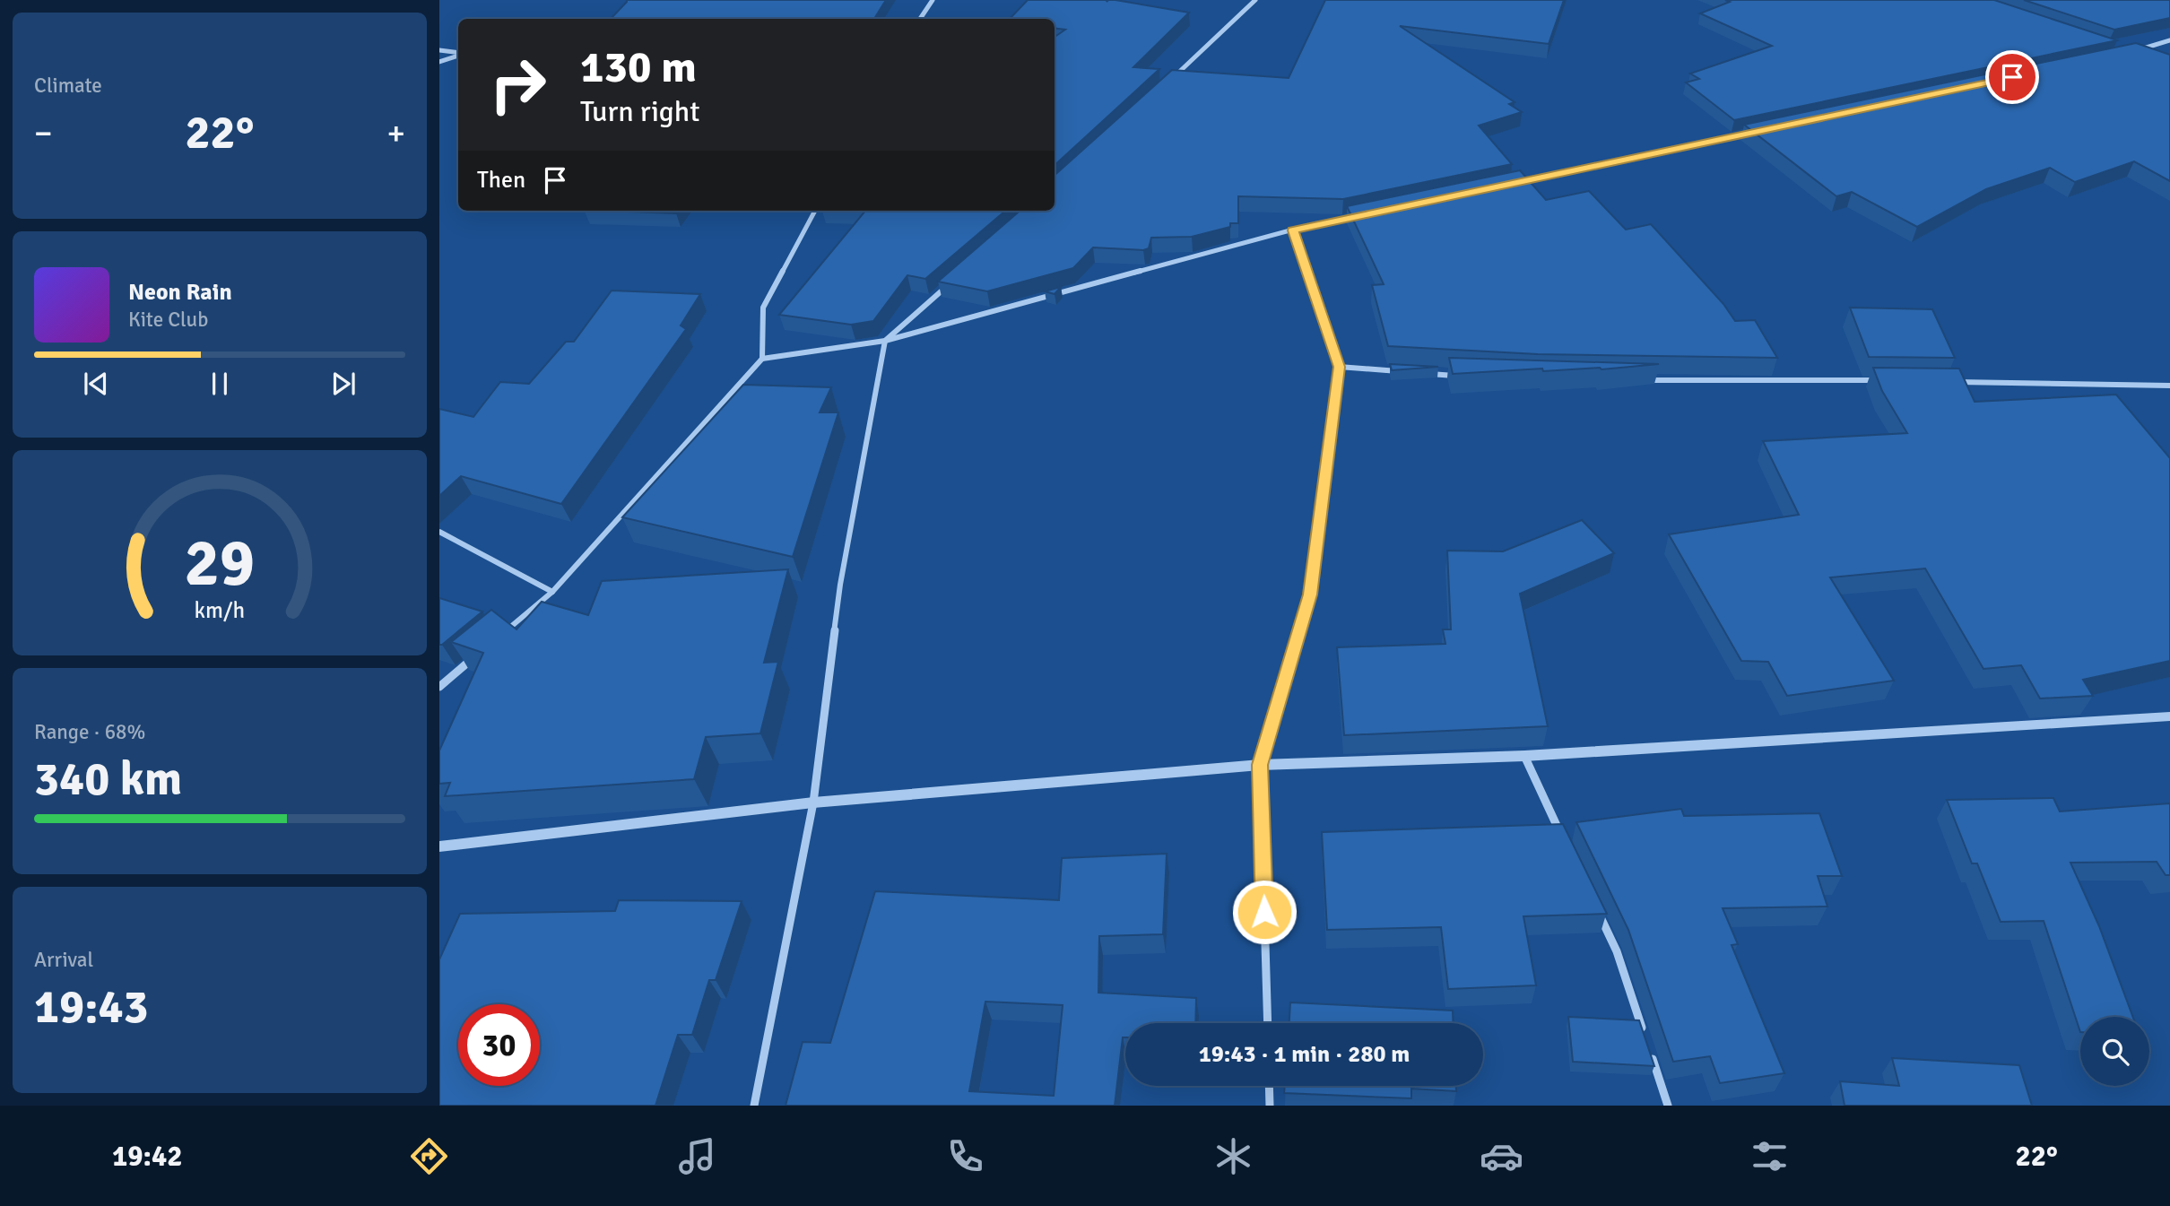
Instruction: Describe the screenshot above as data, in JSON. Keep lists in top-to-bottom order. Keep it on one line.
{"page":{"tile":["Climate",["Range · 68%","340 km"],["Arrival","19:43"]],"turn":["130 m","Turn right"],"heat":["−","22°","+"],"then":"Then","song":["Neon Rain","Kite Club"],"limit":"30","trip":"19:43 · 1 min · 280 m","tabs":["19:42","22°"],"gauge":["29","km/h"]}}
